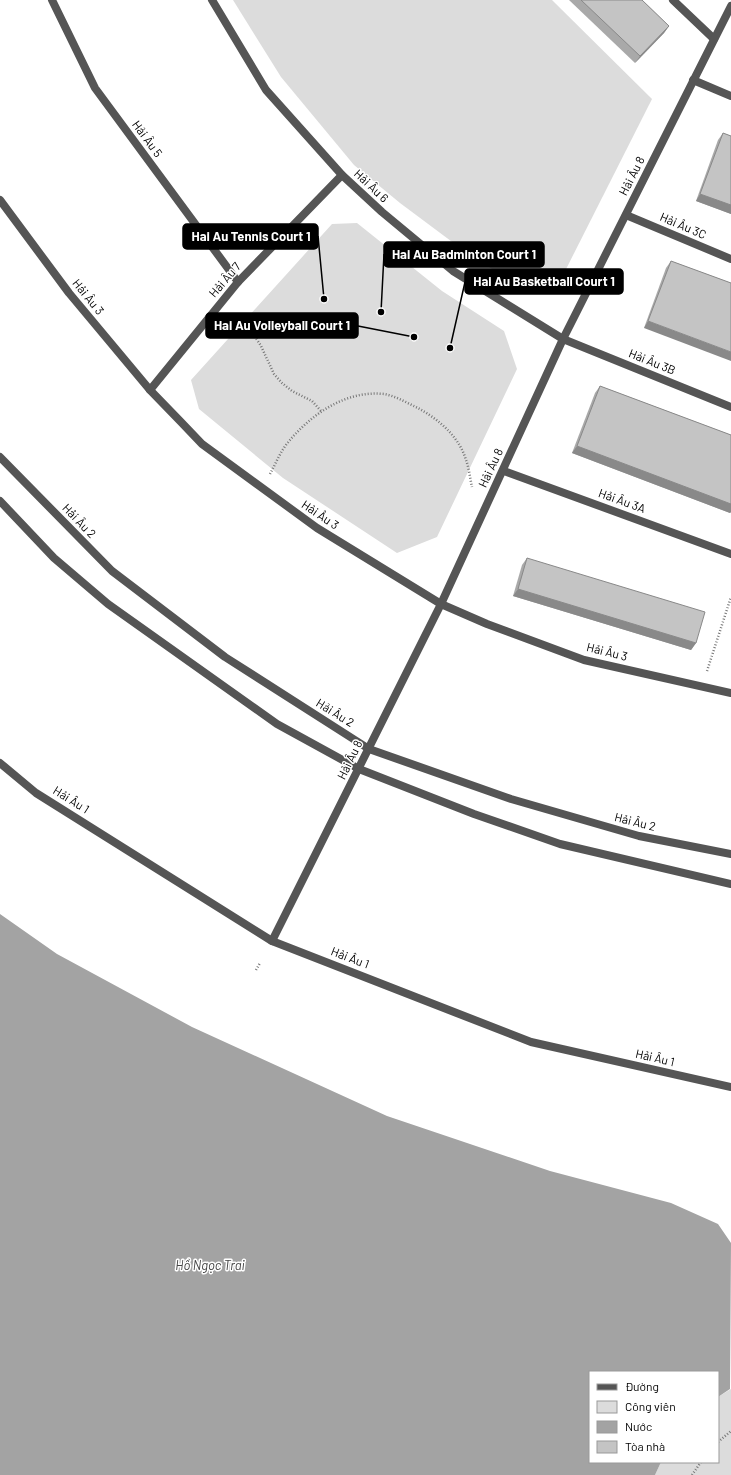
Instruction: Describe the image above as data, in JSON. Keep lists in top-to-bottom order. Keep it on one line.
{"streets":{"street":["Hải Âu 5","Hải Âu 8","Hải Âu 6","Hải Âu 3C","Hải Âu 7","Hải Âu 3","Hải Âu 3B","Hải Âu 3A","Hải Âu 2","Hải Âu 1"]},"crossings":[["Hải Âu 5","Hải Âu 7"],["Hải Âu 8","Hải Âu 6"],["Hải Âu 8","Hải Âu 3C"],["Hải Âu 8","Hải Âu 3"],["Hải Âu 8","Hải Âu 3B"],["Hải Âu 8","Hải Âu 3A"],["Hải Âu 8","Hải Âu 2"],["Hải Âu 8","Hải Âu 1"],["Hải Âu 6","Hải Âu 7"],["Hải Âu 6","Hải Âu 3B"],["Hải Âu 7","Hải Âu 3"]],"water":["Hồ Ngọc Trai"],"places":["Hai Au Tennis Court 1","Hai Au Badminton Court 1","Hai Au Volleyball Court 1","Hai Au Basketball Court 1"],"legend":["Đường","Công viên","Nước","Tòa nhà"]}
